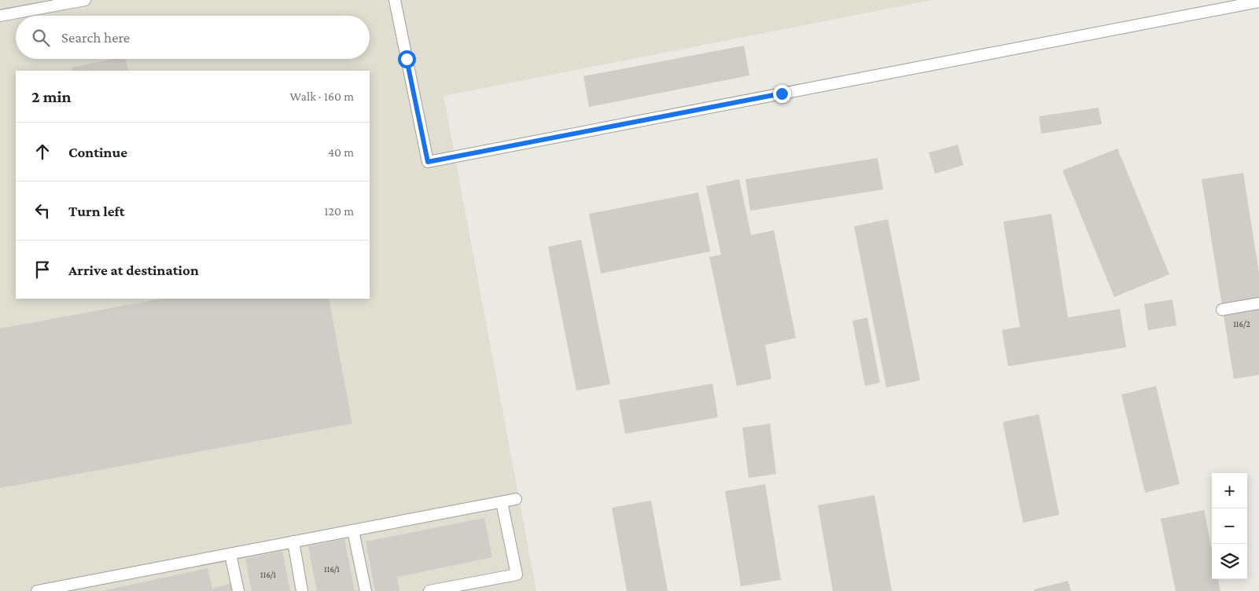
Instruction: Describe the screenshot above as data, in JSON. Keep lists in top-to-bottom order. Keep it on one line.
{"house_numbers":["116/2","116/1","116/1"],"page":{"search":"Search here","heading":["2 min","Walk · 160 m"],"list":[["Continue","40 m"],["Turn left","120 m"],"Arrive at destination"],"map_buttons":["+","−"]}}
